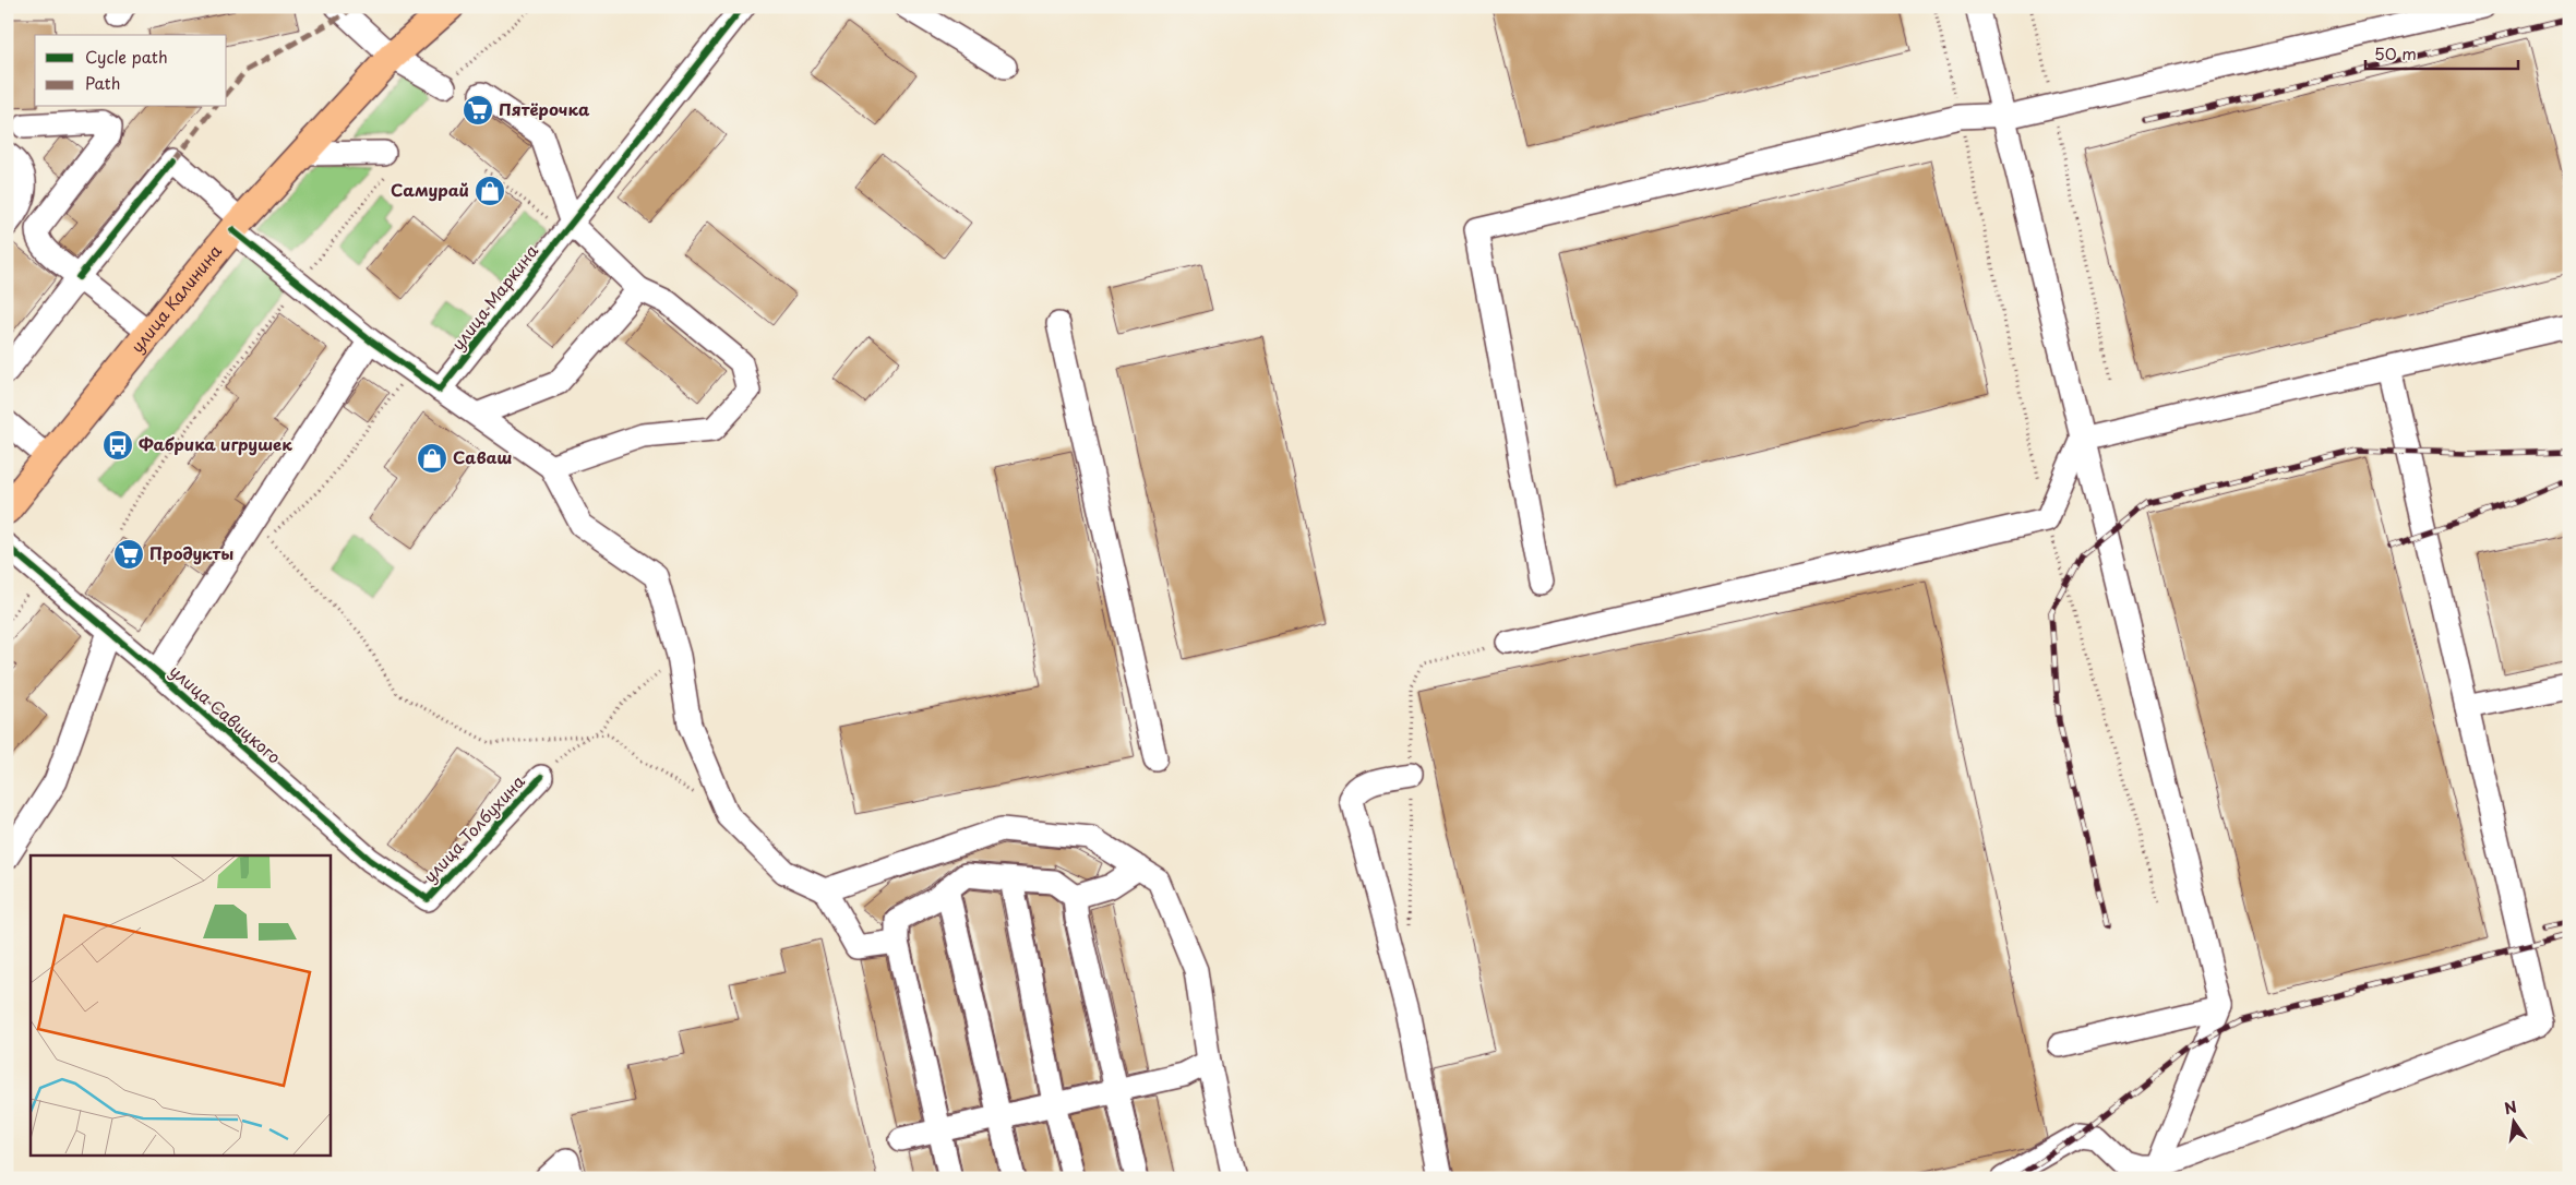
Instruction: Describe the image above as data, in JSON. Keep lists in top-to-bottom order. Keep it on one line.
{"streets":{"main road":["улица Калинина"],"street":["улица Маркина","улица Савицкого","улица Толбухина"]},"crossings":[["улица Савицкого","улица Толбухина"]],"places":{"supermarket":["Пятёрочка","Продукты"],"shop":["Самурай","Саваш"],"bus stop":["Фабрика игрушек"]},"legend":["Cycle path","Path"],"scale_bar":"50 m","north":"top"}
